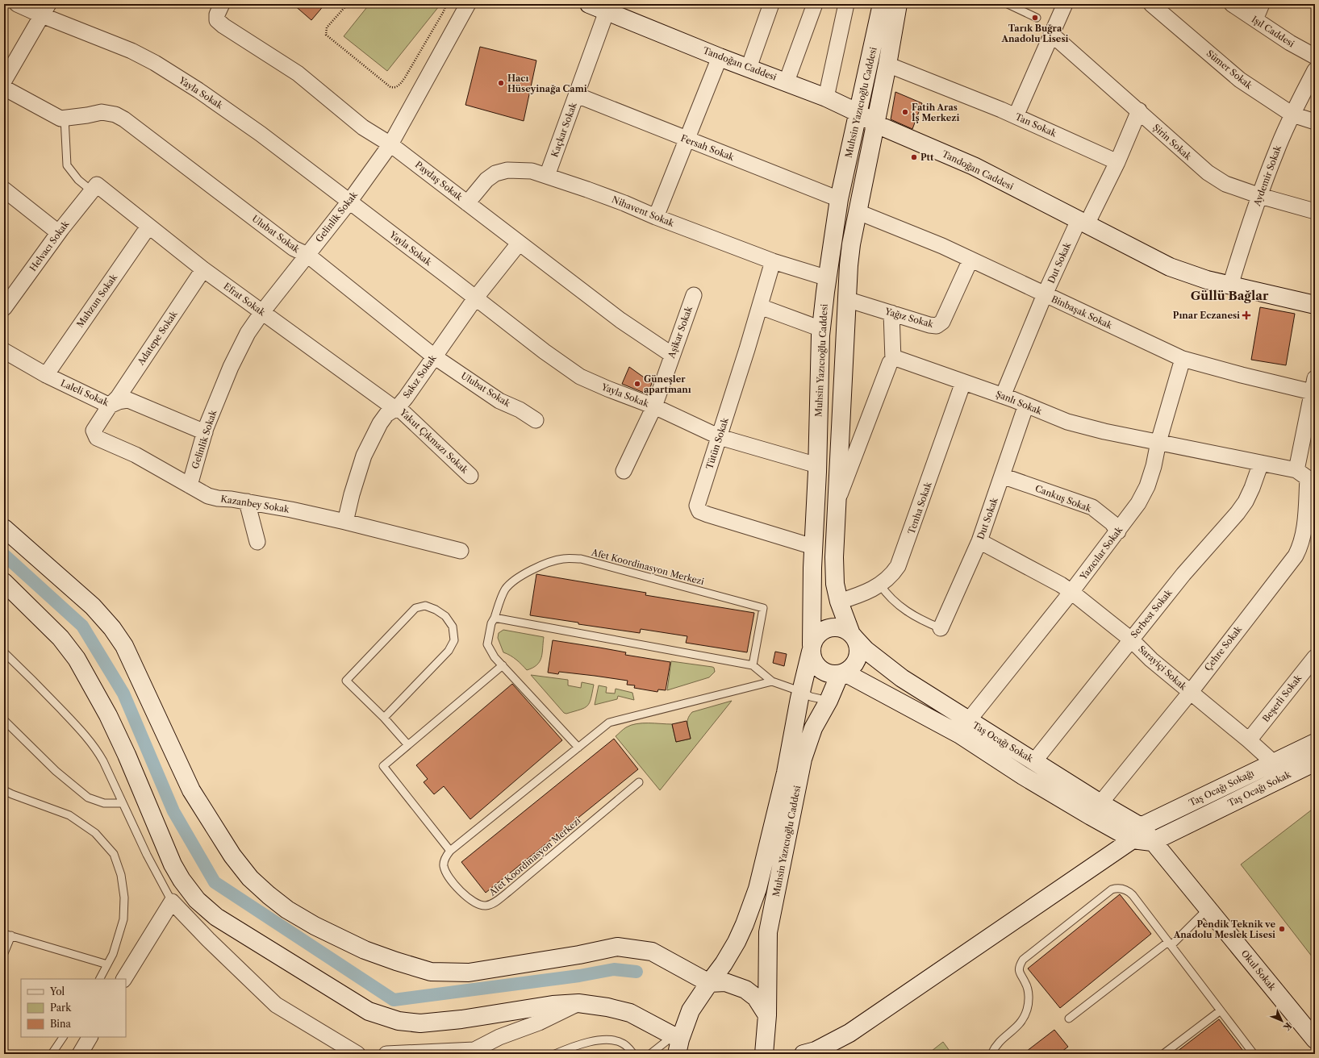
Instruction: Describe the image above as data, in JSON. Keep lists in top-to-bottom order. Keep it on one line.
{"streets":{"street":["Işıl Caddesi","Tandoğan Caddesi","Sümer Sokak","Yayla Sokak","Muhsin Yazıcıoğlu Caddesi","Tan Sokak","Kaçkar Sokak","Şirin Sokak","Fersah Sokak","Aydemir Sokak","Paydaş Sokak","Nihavent Sokak","Gelinlik Sokak","Ulubat Sokak","Helvacı Sokak","Dut Sokak","Efrat Sokak","Mahzun Sokak","Binbaşak Sokak","Yağız Sokak","Aşikar Sokak","Adatepe Sokak","Sakız Sokak","Laleli Sokak","Şanlı Sokak","Yakut Çıkmazı Sokak","Tütün Sokak","Cankuş Sokak","Kazanbey Sokak","Tenha Sokak","Yazıcılar Sokak","Serbest Sokak","Çehre Sokak","Sarayiçi Sokak","Beşerli Sokak","Taş Ocağı Sokak","Taş Ocağı Sokağı","Okul Sokak"],"lane":["Afet Koordinasyon Merkezi"]},"crossings":[["Tandoğan Caddesi","Muhsin Yazıcıoğlu Caddesi"],["Tandoğan Caddesi","Kaçkar Sokak"],["Tandoğan Caddesi","Aydemir Sokak"],["Tandoğan Caddesi","Dut Sokak"],["Sümer Sokak","Aydemir Sokak"],["Yayla Sokak","Muhsin Yazıcıoğlu Caddesi"],["Yayla Sokak","Gelinlik Sokak"],["Yayla Sokak","Aşikar Sokak"],["Yayla Sokak","Sakız Sokak"],["Yayla Sokak","Tütün Sokak"],["Muhsin Yazıcıoğlu Caddesi","Tan Sokak"],["Muhsin Yazıcıoğlu Caddesi","Fersah Sokak"],["Muhsin Yazıcıoğlu Caddesi","Nihavent Sokak"],["Muhsin Yazıcıoğlu Caddesi","Binbaşak Sokak"],["Muhsin Yazıcıoğlu Caddesi","Yağız Sokak"],["Muhsin Yazıcıoğlu Caddesi","Tütün Sokak"],["Muhsin Yazıcıoğlu Caddesi","Tenha Sokak"],["Muhsin Yazıcıoğlu Caddesi","Taş Ocağı Sokak"],["Kaçkar Sokak","Fersah Sokak"],["Kaçkar Sokak","Nihavent Sokak"],["Şirin Sokak","Aydemir Sokak"],["Paydaş Sokak","Nihavent Sokak"],["Paydaş Sokak","Gelinlik Sokak"],["Paydaş Sokak","Aşikar Sokak"],["Paydaş Sokak","Sakız Sokak"],["Nihavent Sokak","Tütün Sokak"],["Gelinlik Sokak","Ulubat Sokak"],["Gelinlik Sokak","Efrat Sokak"],["Gelinlik Sokak","Laleli Sokak"],["Gelinlik Sokak","Kazanbey Sokak"],["Ulubat Sokak","Sakız Sokak"],["Helvacı Sokak","Efrat Sokak"],["Dut Sokak","Binbaşak Sokak"],["Dut Sokak","Şanlı Sokak"],["Dut Sokak","Cankuş Sokak"],["Dut Sokak","Sarayiçi Sokak"],["Efrat Sokak","Mahzun Sokak"],["Efrat Sokak","Adatepe Sokak"],["Efrat Sokak","Sakız Sokak"],["Efrat Sokak","Yakut Çıkmazı Sokak"],["Mahzun Sokak","Laleli Sokak"],["Binbaşak Sokak","Yağız Sokak"],["Binbaşak Sokak","Yazıcılar Sokak"],["Binbaşak Sokak","Çehre Sokak"],["Adatepe Sokak","Laleli Sokak"],["Adatepe Sokak","Kazanbey Sokak"],["Sakız Sokak","Yakut Çıkmazı Sokak"],["Sakız Sokak","Kazanbey Sokak"],["Laleli Sokak","Kazanbey Sokak"],["Şanlı Sokak","Tenha Sokak"],["Şanlı Sokak","Yazıcılar Sokak"],["Şanlı Sokak","Serbest Sokak"],["Şanlı Sokak","Çehre Sokak"],["Cankuş Sokak","Yazıcılar Sokak"],["Yazıcılar Sokak","Sarayiçi Sokak"],["Yazıcılar Sokak","Taş Ocağı Sokak"],["Serbest Sokak","Sarayiçi Sokak"],["Serbest Sokak","Taş Ocağı Sokak"],["Çehre Sokak","Sarayiçi Sokak"],["Çehre Sokak","Taş Ocağı Sokak"],["Sarayiçi Sokak","Beşerli Sokak"],["Sarayiçi Sokak","Taş Ocağı Sokak"],["Sarayiçi Sokak","Taş Ocağı Sokağı"],["Taş Ocağı Sokak","Taş Ocağı Sokağı"],["Taş Ocağı Sokak","Okul Sokak"]],"districts":["Güllü Bağlar"],"places":{"other":["Tarık Buğra Anadolu Lisesi","Hacı Hüseyinağa Cami","Fatih Aras İş Merkezi","Ptt","Güneşler apartmanı","Pendik Teknik ve Anadolu Meslek Lisesi"],"health":["Pınar Eczanesi"]},"legend":["Yol","Park","Bina"],"north":"bottom right"}
